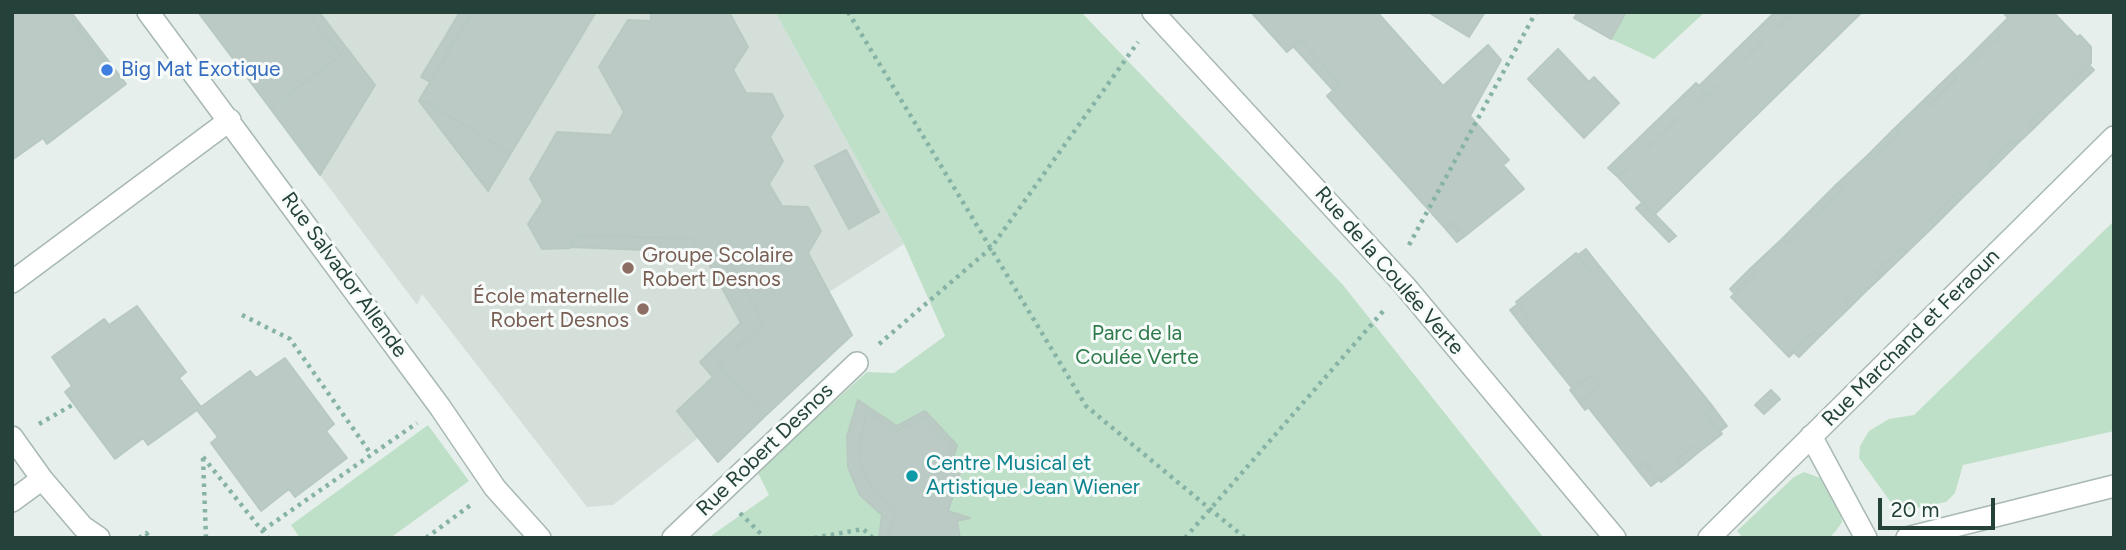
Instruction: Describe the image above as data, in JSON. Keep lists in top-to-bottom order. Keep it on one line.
{"streets":{"street":["Rue de la Coulée Verte","Rue Salvador Allende","Rue Marchand et Feraoun","Rue Robert Desnos"]},"parks":["Parc de la Coulée Verte"],"places":["Big Mat Exotique","Groupe Scolaire Robert Desnos","École maternelle Robert Desnos","Centre Musical et Artistique Jean Wiener"],"scale_bar":"20 m"}
